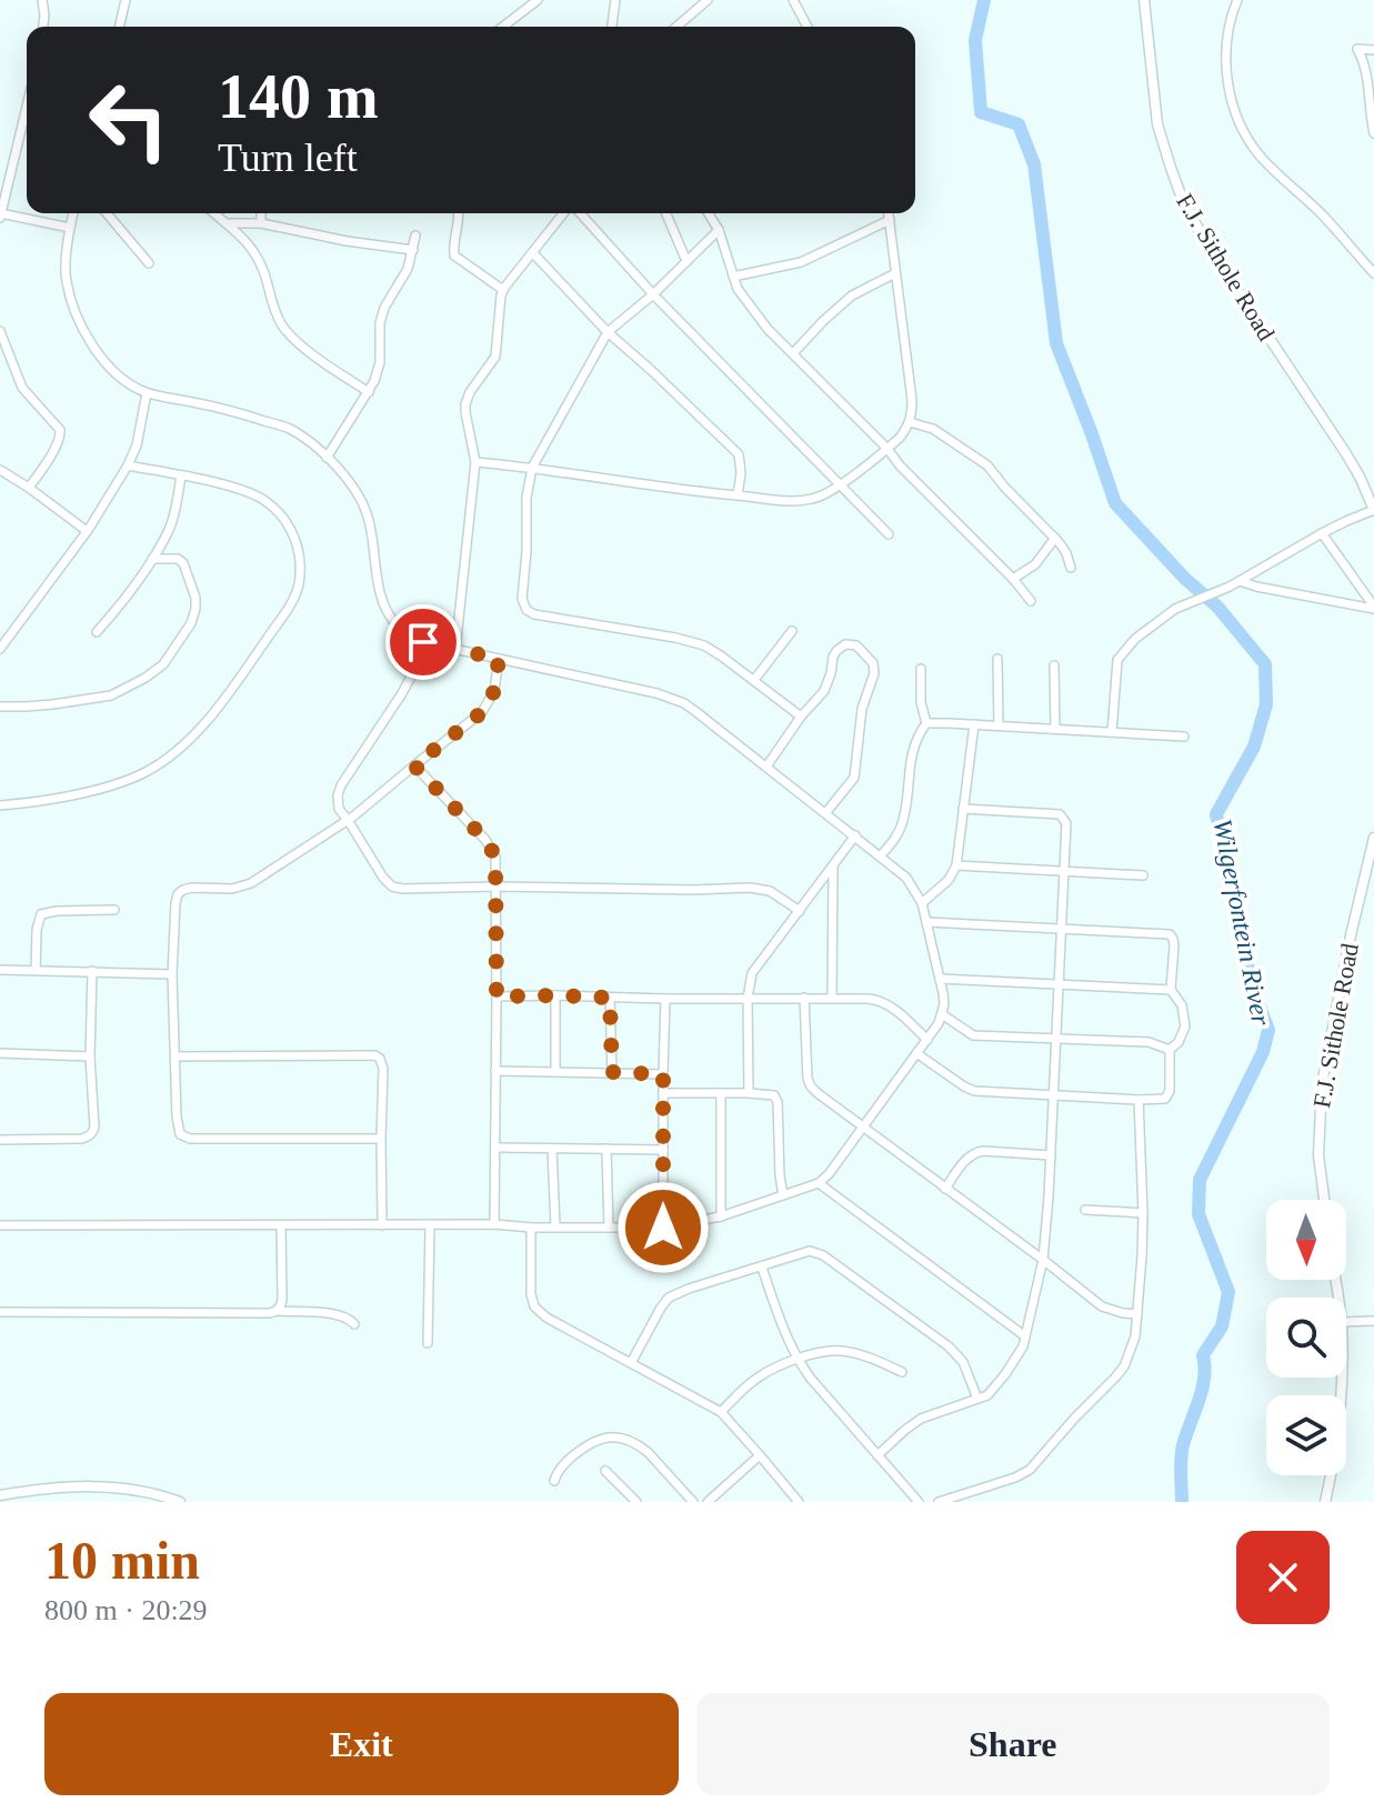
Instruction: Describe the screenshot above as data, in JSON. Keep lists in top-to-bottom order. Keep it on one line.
{"streets":{"street":["F.J. Sithole Road"]},"water":["Wilgerfontein River"],"north":"bottom","page":{"turn":["140 m","Turn left"],"heading":["10 min","800 m · 20:29"],"buttons":["Exit","Share"]}}
